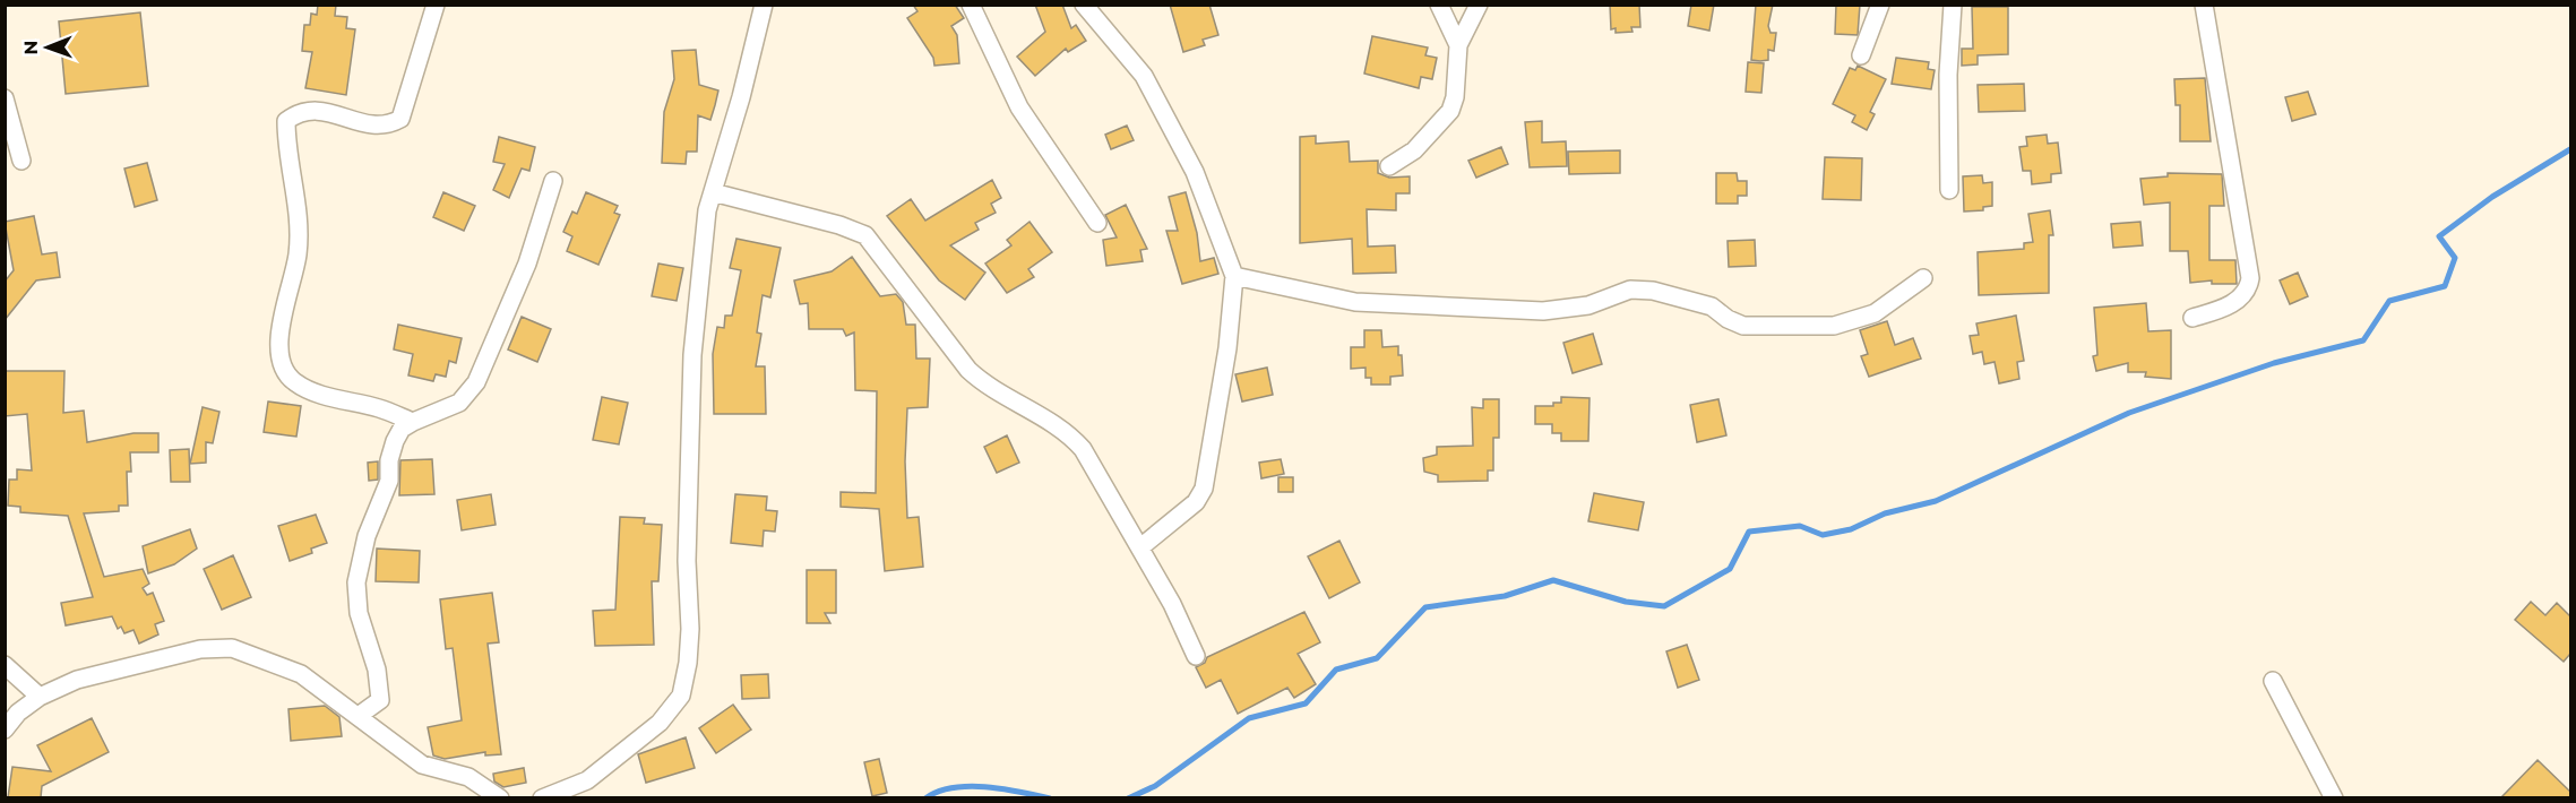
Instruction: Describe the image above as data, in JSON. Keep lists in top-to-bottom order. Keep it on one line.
{"north":"left"}
